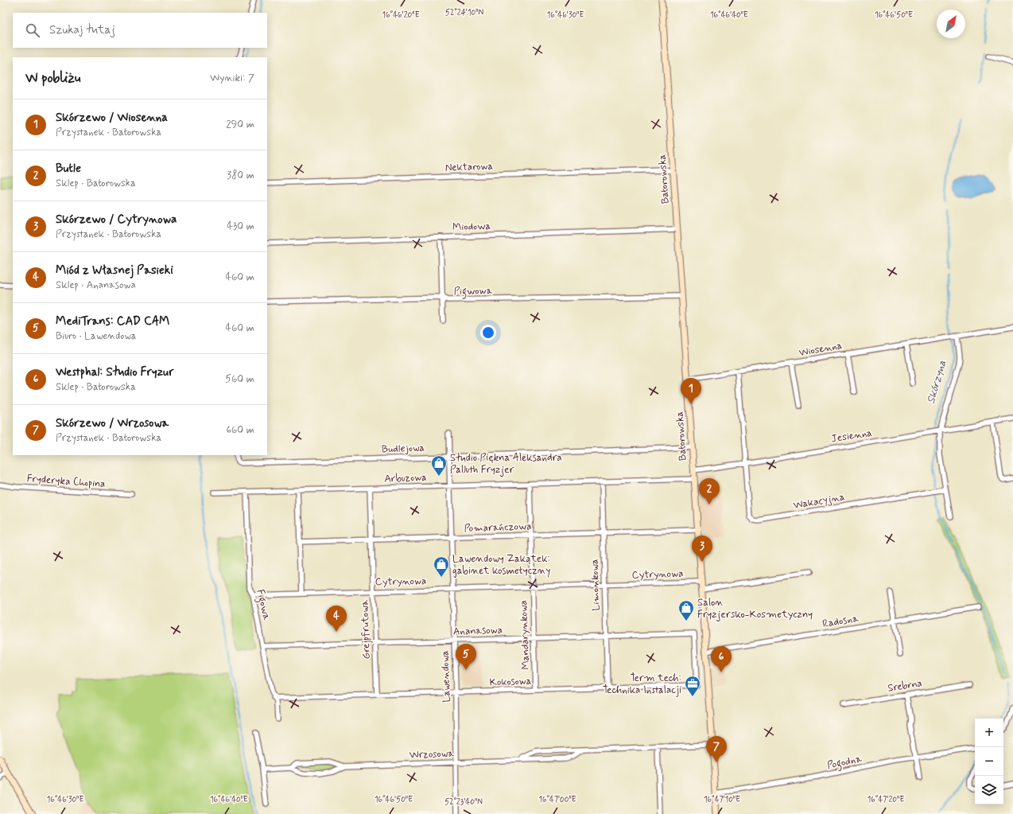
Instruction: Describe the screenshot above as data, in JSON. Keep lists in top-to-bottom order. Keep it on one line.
{"streets":{"street":["Nektarowa","Batorowska","Miodowa","Pigwowa","Wiosenna","Jesienna","Budlejowa","Arbuzowa","Fryderyka Chopina","Wakacyjna","Pomarańczowa","Cytrynowa","Limonkowa","Figowa","Radosna","Grejpfrutowa","Ananasowa","Mandarynkowa","Lawendowa","Kokosowa","Srebrna","Wrzosowa","Pogodna"]},"crossings":[["Nektarowa","Batorowska"],["Batorowska","Miodowa"],["Batorowska","Pigwowa"],["Batorowska","Wiosenna"],["Batorowska","Jesienna"],["Batorowska","Budlejowa"],["Batorowska","Arbuzowa"],["Batorowska","Pomarańczowa"],["Batorowska","Cytrynowa"],["Batorowska","Radosna"],["Batorowska","Wrzosowa"],["Batorowska","Pogodna"],["Jesienna","Wakacyjna"],["Budlejowa","Lawendowa"],["Arbuzowa","Limonkowa"],["Arbuzowa","Figowa"],["Arbuzowa","Grejpfrutowa"],["Arbuzowa","Mandarynkowa"],["Arbuzowa","Lawendowa"],["Pomarańczowa","Limonkowa"],["Pomarańczowa","Grejpfrutowa"],["Pomarańczowa","Mandarynkowa"],["Pomarańczowa","Lawendowa"],["Cytrynowa","Limonkowa"],["Cytrynowa","Figowa"],["Cytrynowa","Grejpfrutowa"],["Cytrynowa","Mandarynkowa"],["Cytrynowa","Lawendowa"],["Limonkowa","Ananasowa"],["Limonkowa","Kokosowa"],["Figowa","Ananasowa"],["Figowa","Kokosowa"],["Grejpfrutowa","Ananasowa"],["Grejpfrutowa","Kokosowa"],["Ananasowa","Mandarynkowa"],["Ananasowa","Lawendowa"],["Ananasowa","Kokosowa"],["Mandarynkowa","Kokosowa"],["Lawendowa","Kokosowa"],["Lawendowa","Wrzosowa"]],"water":["Skórzyna"],"places":{"shop":["Studio Piękna Aleksandra Palluth Fryzjer","Lawendowy Zakątek: gabinet kosmetyczny","Salon Fryzjersko-Kosmetyczny"],"office":["Term tech: Technika Instalacji"]},"north":"top right","page":{"search":"Szukaj tutaj","heading":["W pobliżu","Wyniki: 7"],"list":[{"mark":"1","name":"Skórzewo / Wiosenna","note":"Przystanek · Batorowska","value":"290 m"},{"mark":"2","name":"Butle","note":"Sklep · Batorowska","value":"380 m"},{"mark":"3","name":"Skórzewo / Cytrynowa","note":"Przystanek · Batorowska","value":"430 m"},{"mark":"4","name":"Miód z Własnej Pasieki","note":"Sklep · Ananasowa","value":"460 m"},{"mark":"5","name":"MediTrans: CAD CAM","note":"Biuro · Lawendowa","value":"460 m"},{"mark":"6","name":"Westphal: Studio Fryzur","note":"Sklep · Batorowska","value":"560 m"},{"mark":"7","name":"Skórzewo / Wrzosowa","note":"Przystanek · Batorowska","value":"660 m"}],"pins":["1","2","3","4","5","6","7"],"map_buttons":["+","−"]},"coordinates":["52°24'10\"N","16°46'20\"E","16°46'30\"E","16°46'40\"E","16°46'50\"E","16°47'00\"E","16°47'10\"E","16°47'20\"E","52°23'40\"N"]}
